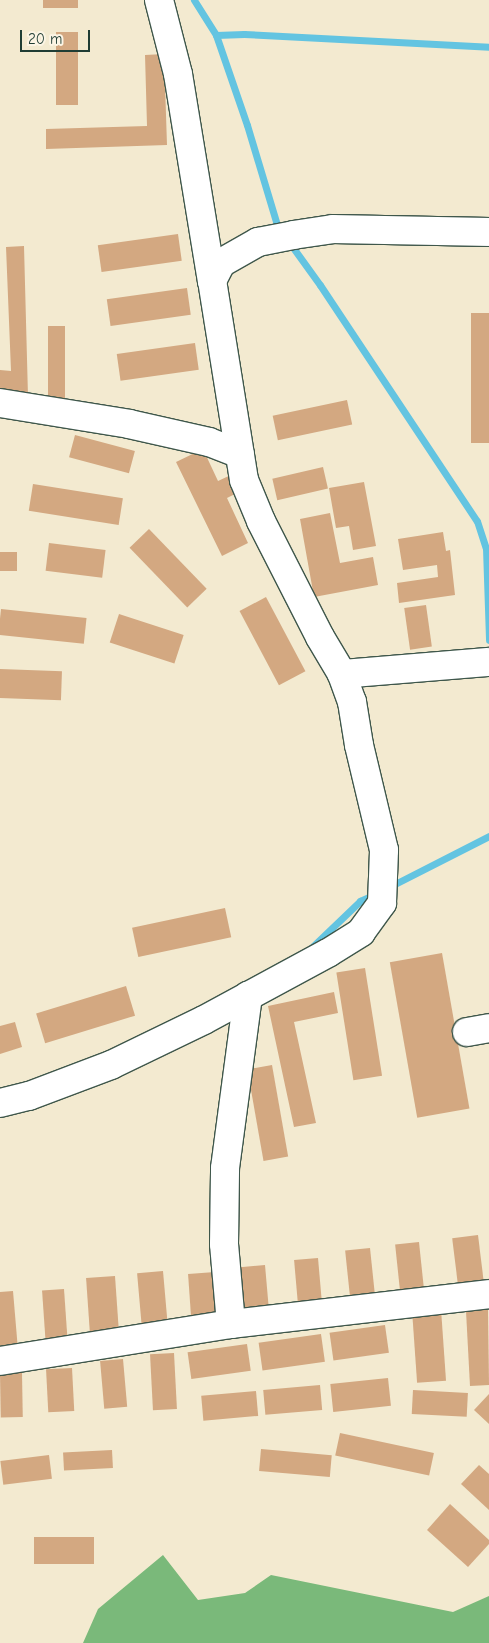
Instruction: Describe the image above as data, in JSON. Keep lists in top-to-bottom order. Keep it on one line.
{"scale_bar":"20 m"}
